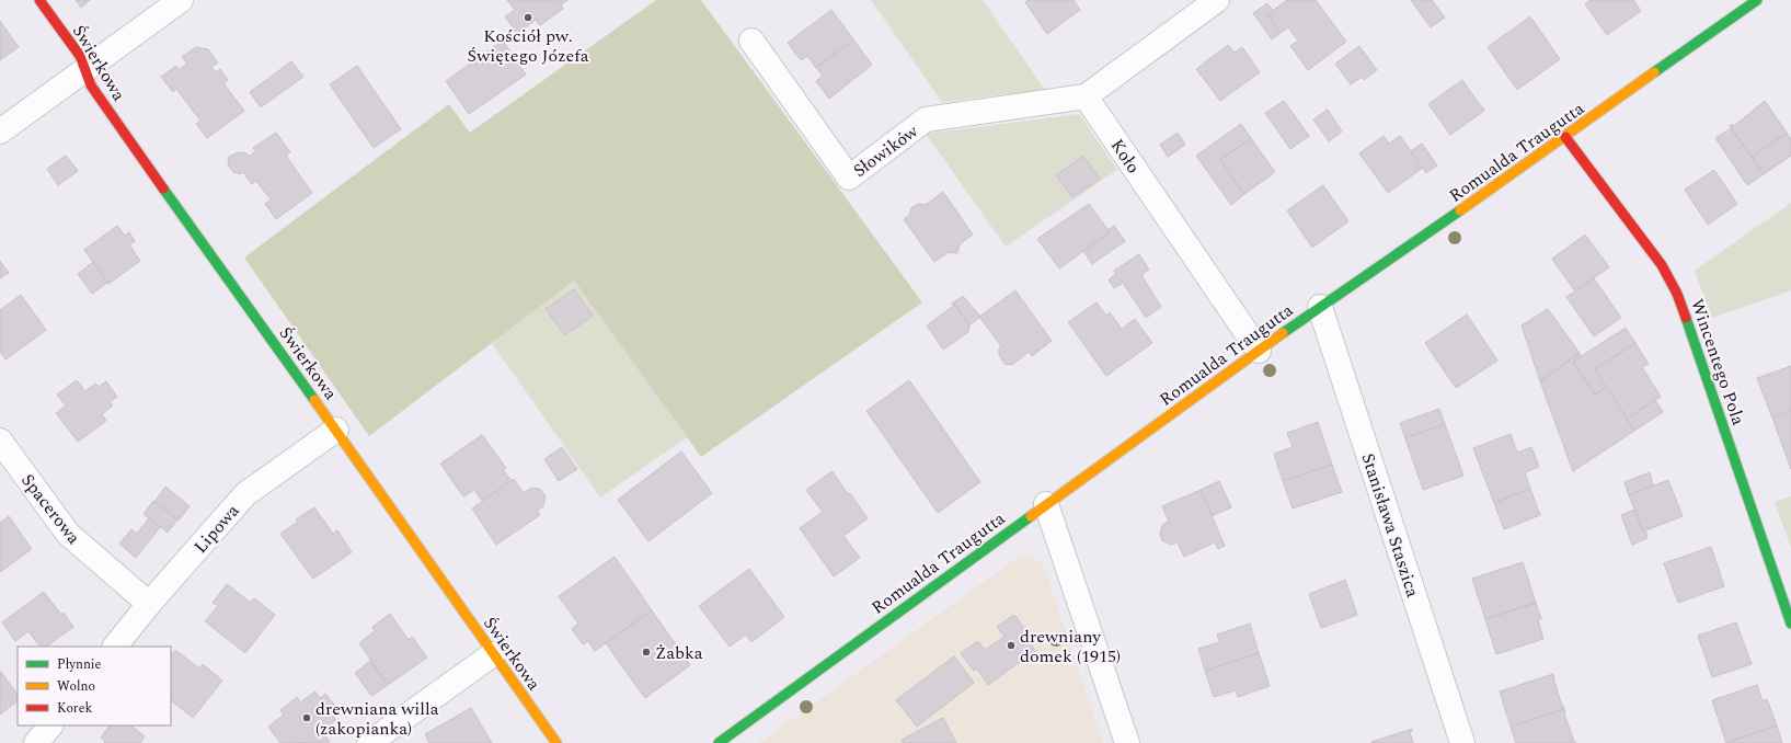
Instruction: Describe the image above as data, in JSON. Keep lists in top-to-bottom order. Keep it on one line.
{"streets":{"street":["Świerkowa","Słowików","Romualda Traugutta","Koło","Wincentego Pola","Spacerowa","Stanisława Staszica","Lipowa"]},"crossings":[["Świerkowa","Lipowa"],["Słowików","Koło"],["Romualda Traugutta","Koło"],["Romualda Traugutta","Wincentego Pola"],["Romualda Traugutta","Stanisława Staszica"],["Spacerowa","Lipowa"]],"places":["Kościół pw. Świętego Józefa","drewniany domek (1915)","Żabka","drewniana willa (zakopianka)"],"legend":["Płynnie","Wolno","Korek"]}
